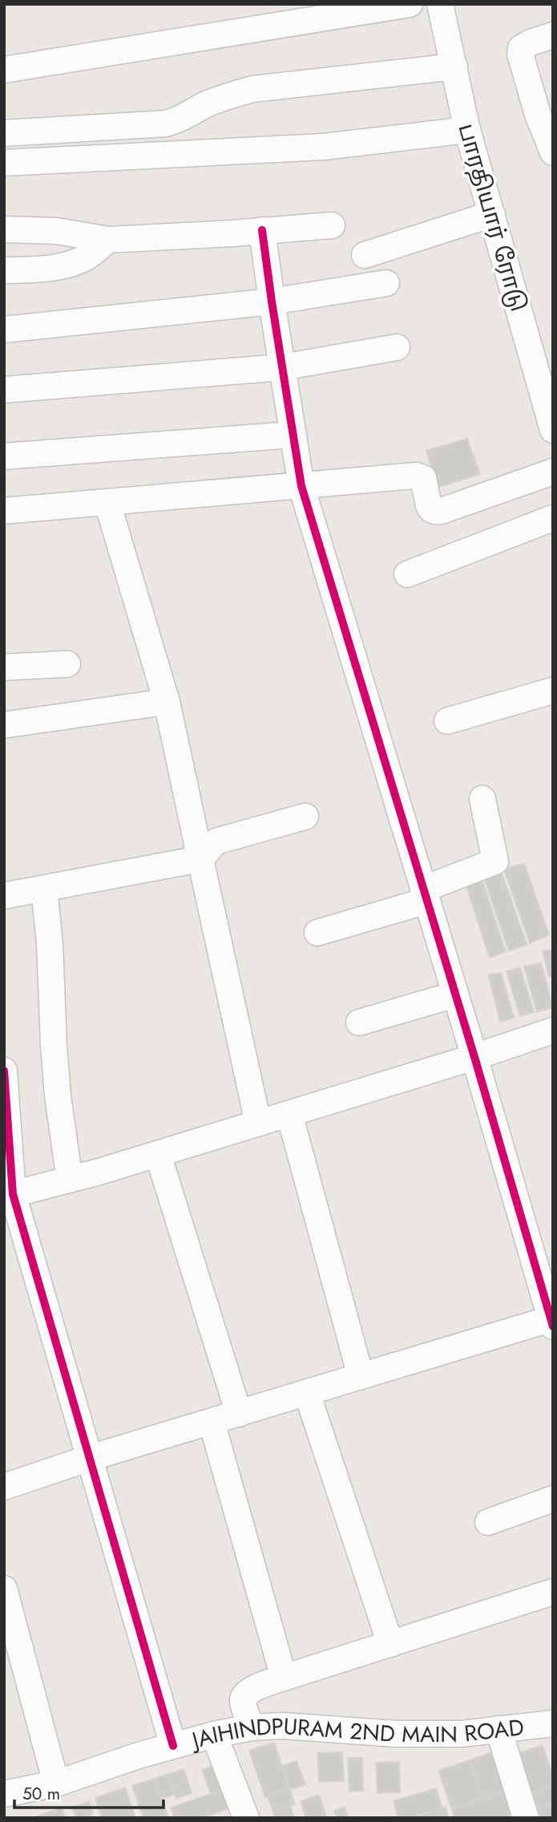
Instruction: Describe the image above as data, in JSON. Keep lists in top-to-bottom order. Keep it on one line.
{"streets":{"street":["பாரதியார் ரோடு","JAIHINDPURAM 2ND MAIN ROAD"]},"scale_bar":"50 m"}
